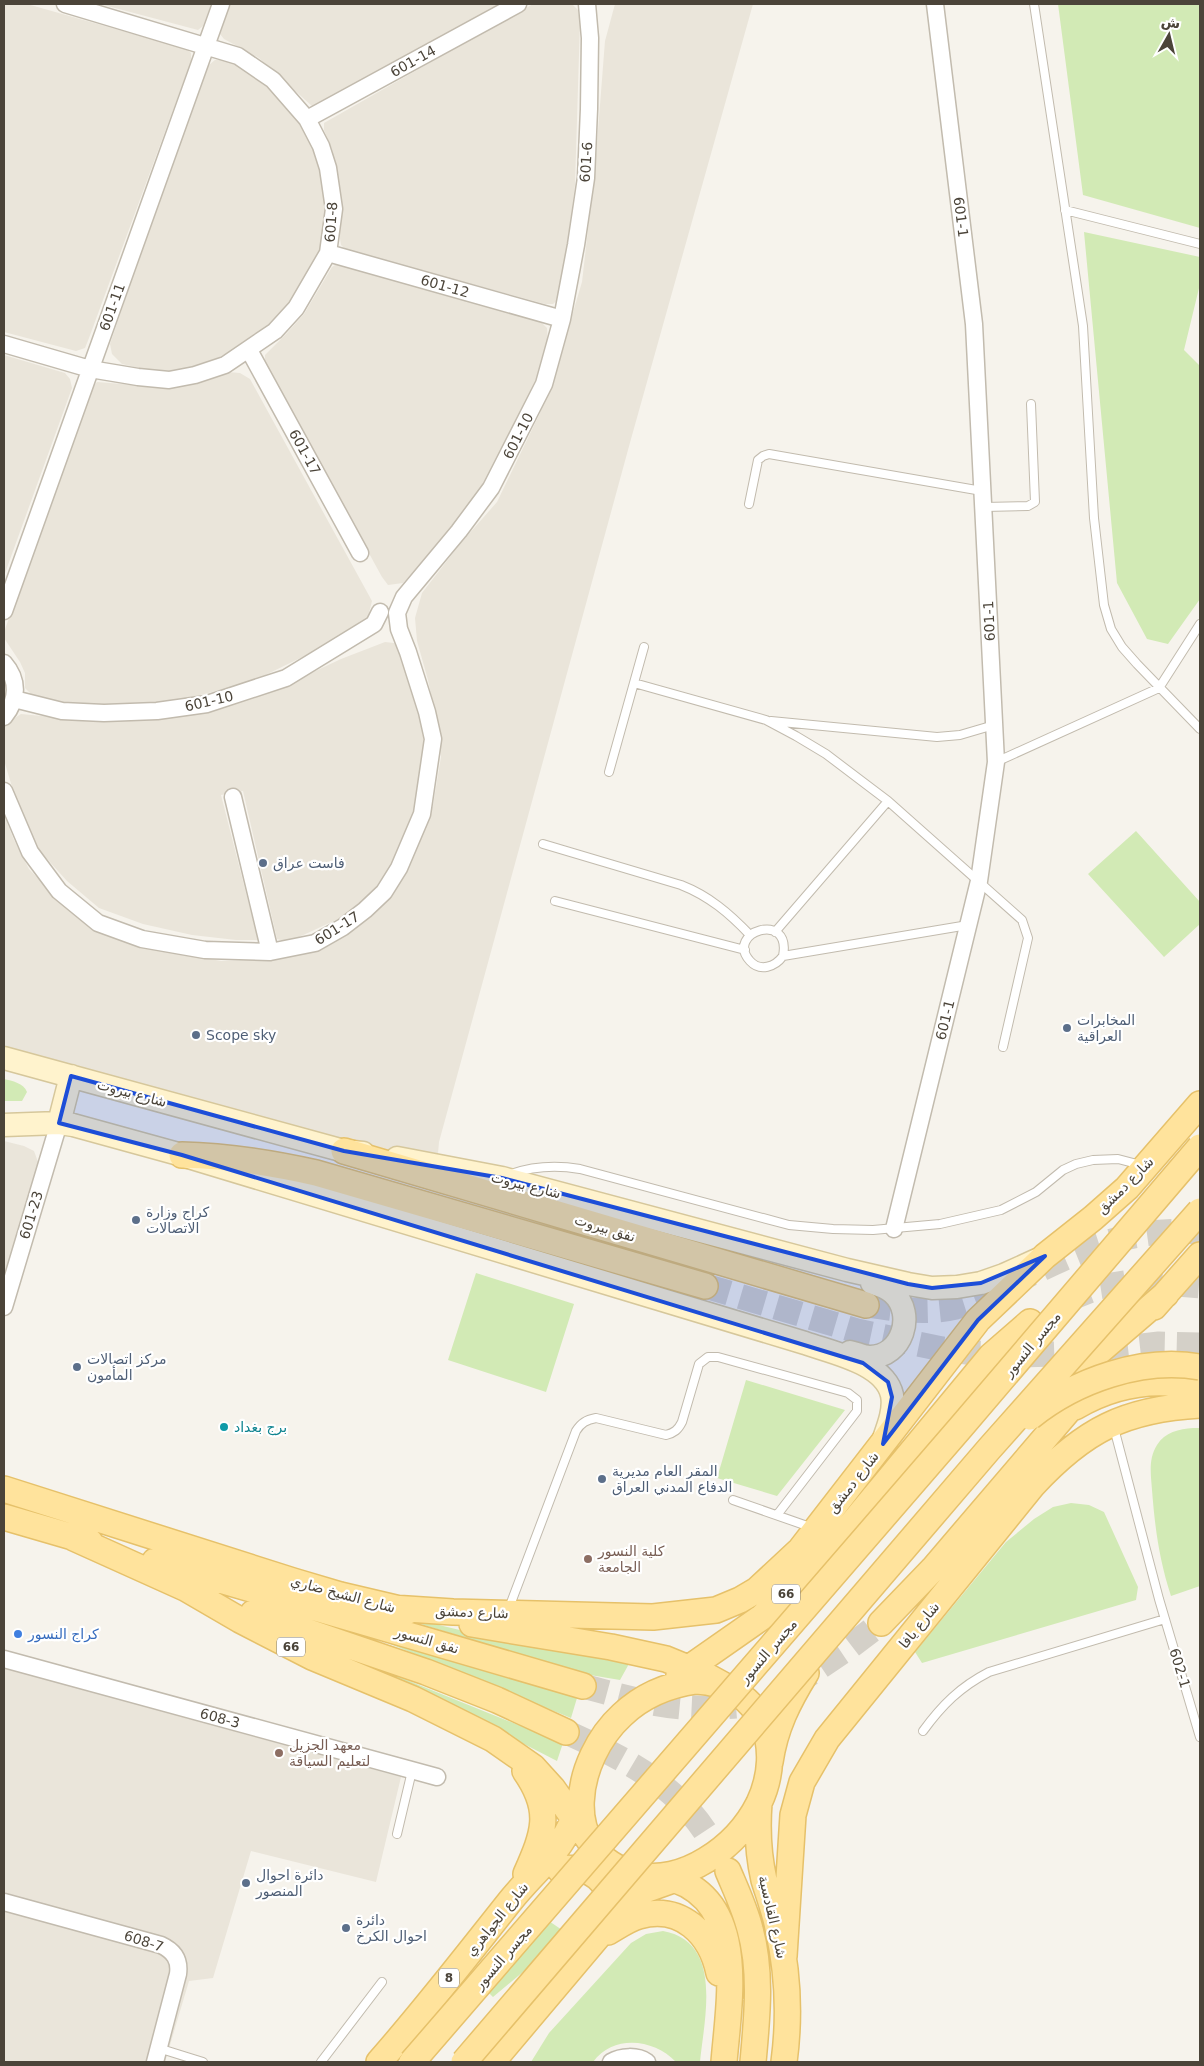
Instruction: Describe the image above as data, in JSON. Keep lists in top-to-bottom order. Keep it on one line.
{"streets":{"main road":["شارع بيروت","شارع دمشق","نفق بيروت","مجسر النسور","شارع الشيخ ضاري","66","شارع يافا","نفق النسور","شارع القادسية","شارع الجواهري","8"],"street":["601-14","601-6","601-1","601-8","601-12","601-11","601-10","601-17","601-23","608-3","608-7"],"lane":["602-1"]},"crossings":[["601-14","601-8"],["601-6","601-12"],["601-6","601-10"],["601-8","601-12"],["601-8","601-11"],["601-8","601-17"],["601-12","601-10"],["601-10","601-17"],["شارع بيروت","شارع دمشق"],["شارع بيروت","نفق بيروت"],["شارع دمشق","شارع الشيخ ضاري"],["شارع دمشق","66"],["شارع الشيخ ضاري","66"],["شارع الشيخ ضاري","نفق النسور"],["شارع الشيخ ضاري","شارع الجواهري"],["66","شارع الجواهري"],["شارع يافا","602-1"],["شارع يافا","شارع القادسية"]],"places":["فاست عراق","المخابرات العراقية","Scope sky","كراج وزارة الاتصالات","مركز اتصالات المأمون","برج بغداد","المقر العام مديرية الدفاع المدني العراق","كلية النسور الجامعة","كراج النسور","معهد الجزيل لتعليم السياقة","دائرة احوال المنصور","دائرة احوال الكرخ"],"north":"top"}
